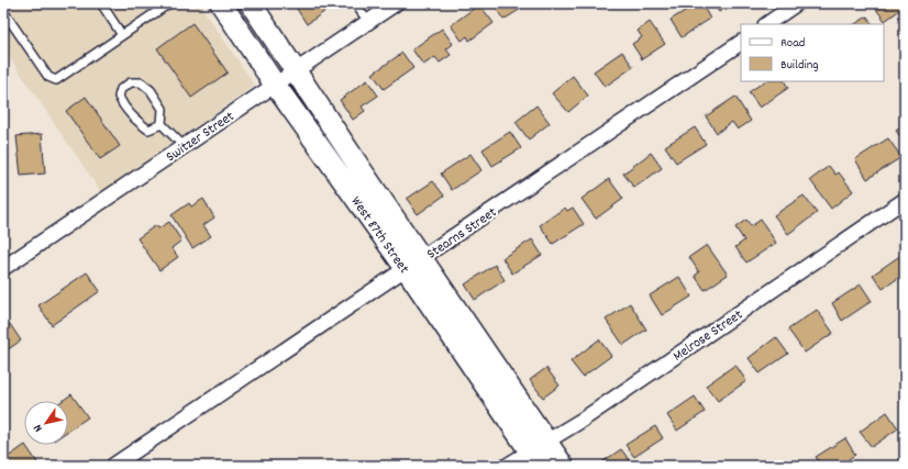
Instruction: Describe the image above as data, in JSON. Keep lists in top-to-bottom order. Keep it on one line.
{"streets":{"main road":["West 87th Street"],"street":["Switzer Street","Stearns Street","Melrose Street"]},"crossings":[["Switzer Street","West 87th Street"],["Stearns Street","West 87th Street"],["West 87th Street","Melrose Street"]],"legend":["Road","Building"],"north":"bottom left"}
